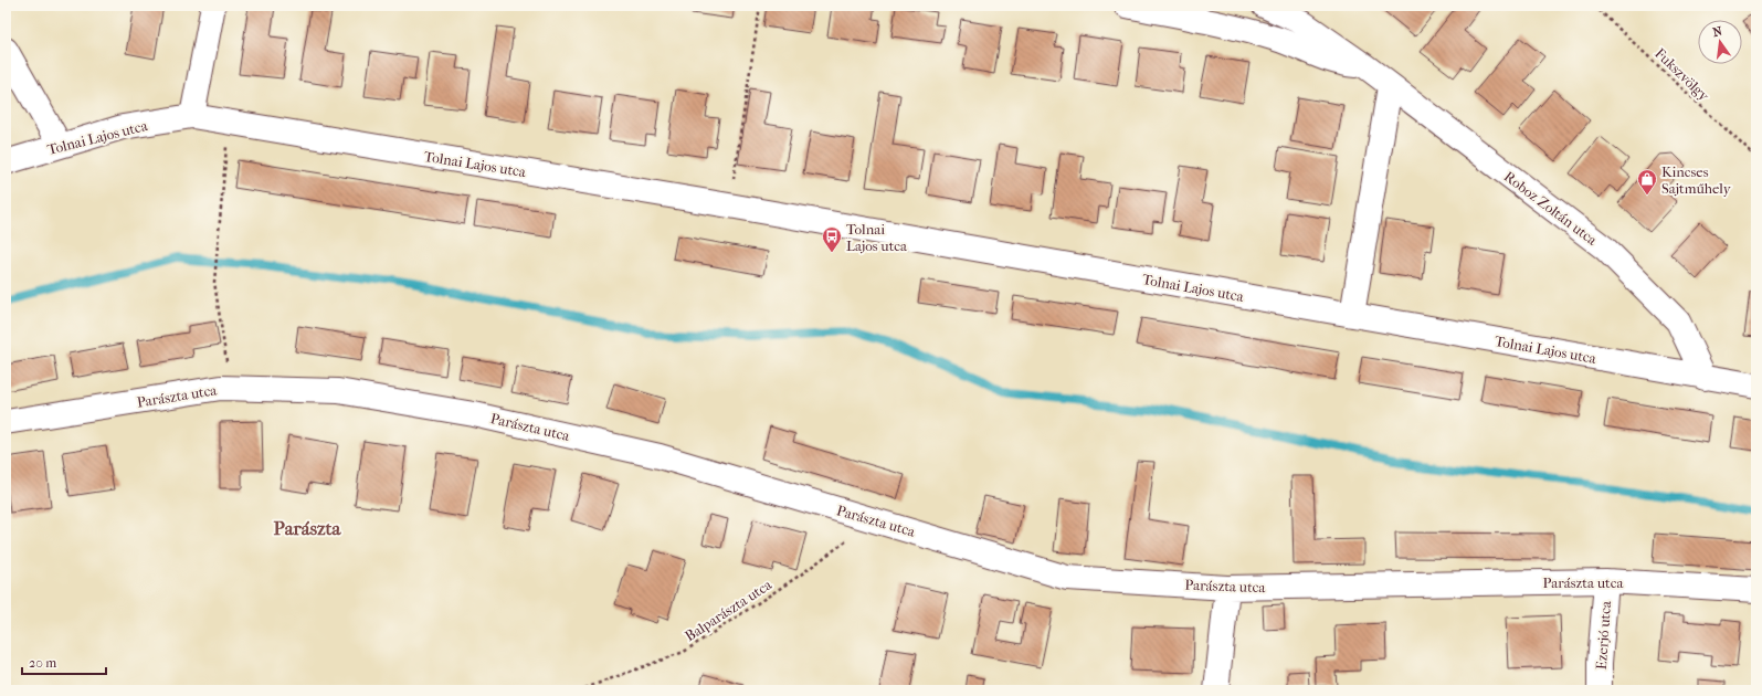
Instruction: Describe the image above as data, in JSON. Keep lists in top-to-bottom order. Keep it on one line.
{"streets":{"street":["Tolnai Lajos utca","Roboz Zoltán utca","Parászta utca","Ezerjó utca"],"path":["Fukszvölgy","Balparászta utca"]},"crossings":[["Tolnai Lajos utca","Roboz Zoltán utca"],["Parászta utca","Balparászta utca"],["Parászta utca","Ezerjó utca"]],"districts":["Parászta"],"places":{"shop":["Kincses Sajtműhely"],"bus stop":["Tolnai Lajos utca"]},"scale_bar":"20 m","north":"top"}
